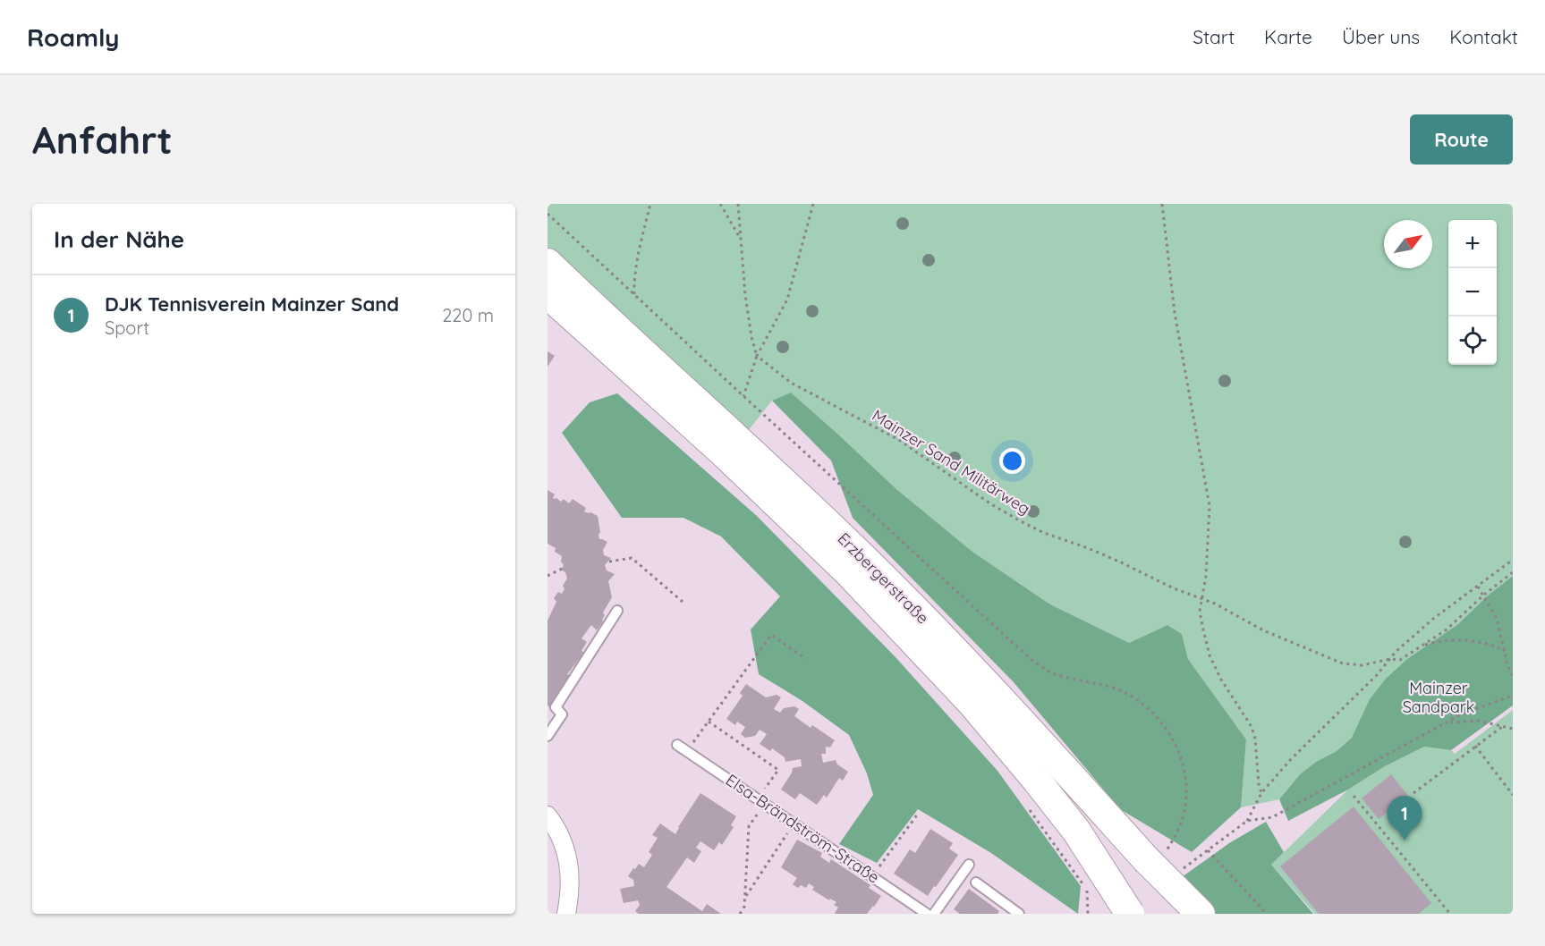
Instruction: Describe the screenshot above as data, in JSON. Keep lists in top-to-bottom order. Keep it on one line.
{"streets":{"main road":["Erzbergerstraße"],"lane":["Elsa-Brändström-Straße"],"path":["Mainzer Sand Militärweg"]},"parks":["Mainzer Sandpark"],"north":"top right","page":{"header":"Roamly","nav":["Start","Karte","Über uns","Kontakt"],"buttons":"Route","title":"Anfahrt","heading":"In der Nähe","map_buttons":["+","−"],"list":[{"mark":"1","name":"DJK Tennisverein Mainzer Sand","note":"Sport","value":"220 m"}],"pins":"1"}}
